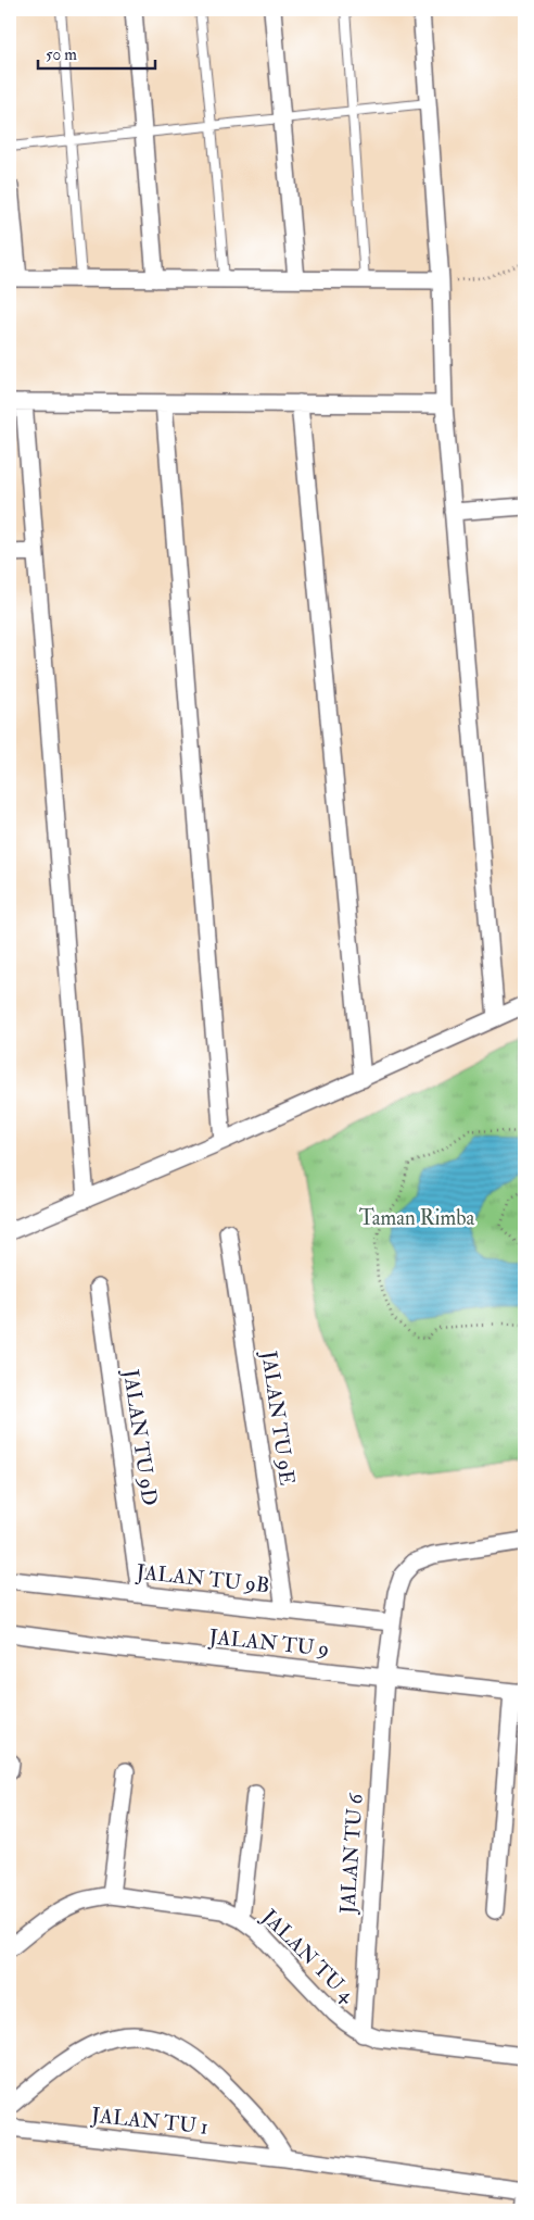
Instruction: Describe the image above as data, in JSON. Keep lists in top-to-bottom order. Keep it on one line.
{"streets":{"street":["JALAN TU 9E","JALAN TU 9D","JALAN TU 9B","JALAN TU 9","JALAN TU 6","JALAN TU 4","JALAN TU 1"]},"crossings":[["JALAN TU 9E","JALAN TU 9B"],["JALAN TU 9D","JALAN TU 9B"],["JALAN TU 9B","JALAN TU 6"],["JALAN TU 9","JALAN TU 6"],["JALAN TU 6","JALAN TU 4"]],"parks":["Taman Rimba"],"scale_bar":"50 m"}
